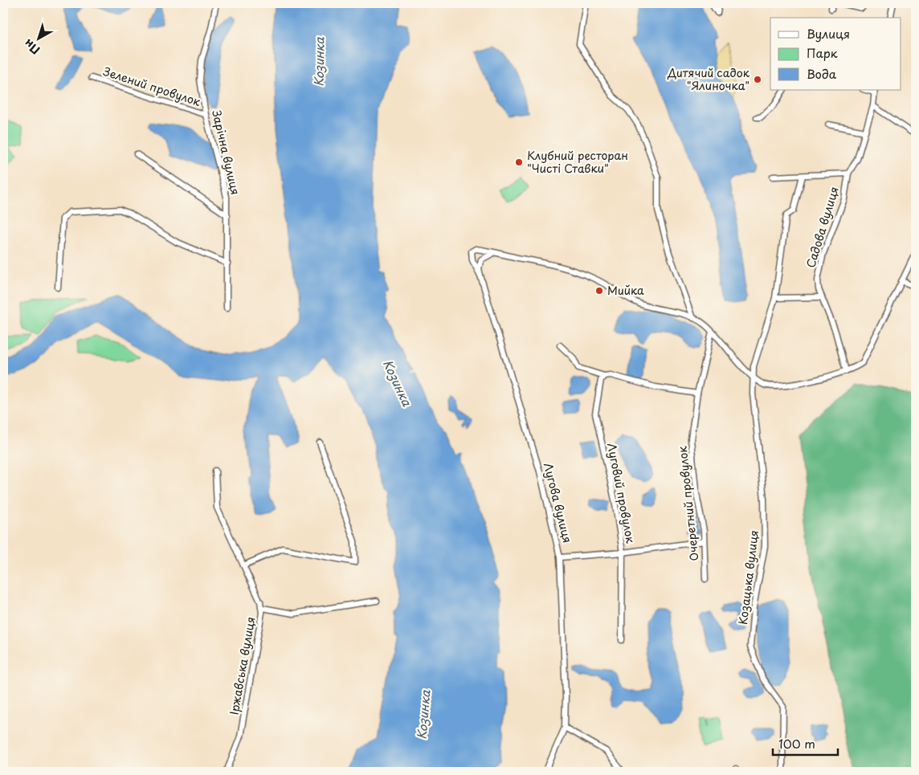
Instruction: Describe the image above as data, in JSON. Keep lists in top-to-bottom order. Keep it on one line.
{"streets":{"street":["Зелений провулок","Зарічна вулиця","Садова вулиця","Луговий провулок","Лугова вулиця","Очеретний провулок","Козацька вулиця","Іржавська вулиця"]},"crossings":[["Зелений провулок","Зарічна вулиця"]],"water":["Козинка"],"places":["Дитячий садок \"Ялиночка\"","Клубний ресторан \"Чисті Ставки\"","Мийка"],"legend":["Вулиця","Парк","Вода"],"scale_bar":"100 m","north":"bottom left"}
